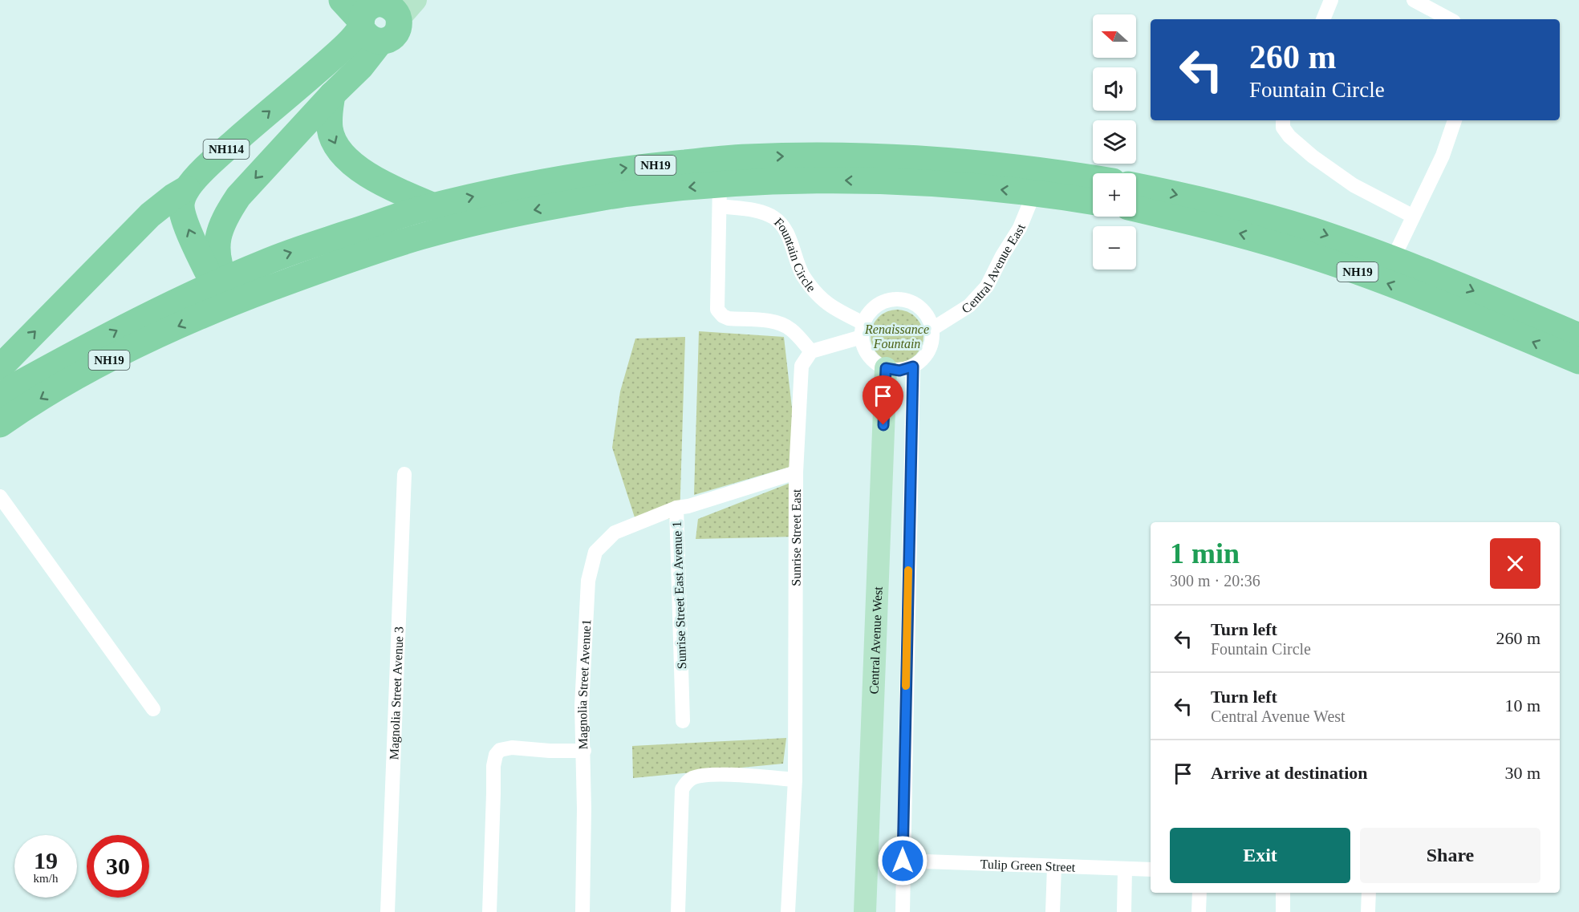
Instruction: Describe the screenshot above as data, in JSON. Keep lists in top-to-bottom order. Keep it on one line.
{"streets":{"highway":["NH114","NH19"],"main road":["Central Avenue West"],"street":["Fountain Circle","Central Avenue East","Sunrise Street East","Sunrise Street East Avenue 1","Magnolia Street Avenue1","Magnolia Street Avenue 3","Tulip Green Street"]},"crossings":[["NH114","NH19"],["NH19","Fountain Circle"],["NH19","Central Avenue East"],["Fountain Circle","Central Avenue East"],["Fountain Circle","Central Avenue West"],["Central Avenue East","Central Avenue West"],["Sunrise Street East","Sunrise Street East Avenue 1"],["Sunrise Street East Avenue 1","Magnolia Street Avenue1"]],"parks":["Renaissance Fountain"],"north":"left","page":{"map_buttons":["+","−"],"turn":["260 m","Fountain Circle"],"heading":["1 min","300 m · 20:36"],"list":[{"name":"Turn left","note":"Fountain Circle","value":"260 m"},{"name":"Turn left","note":"Central Avenue West","value":"10 m"},{"name":"Arrive at destination","value":"30 m"}],"buttons":["Exit","Share"],"speed":"19 km/h","limit":"30"}}
